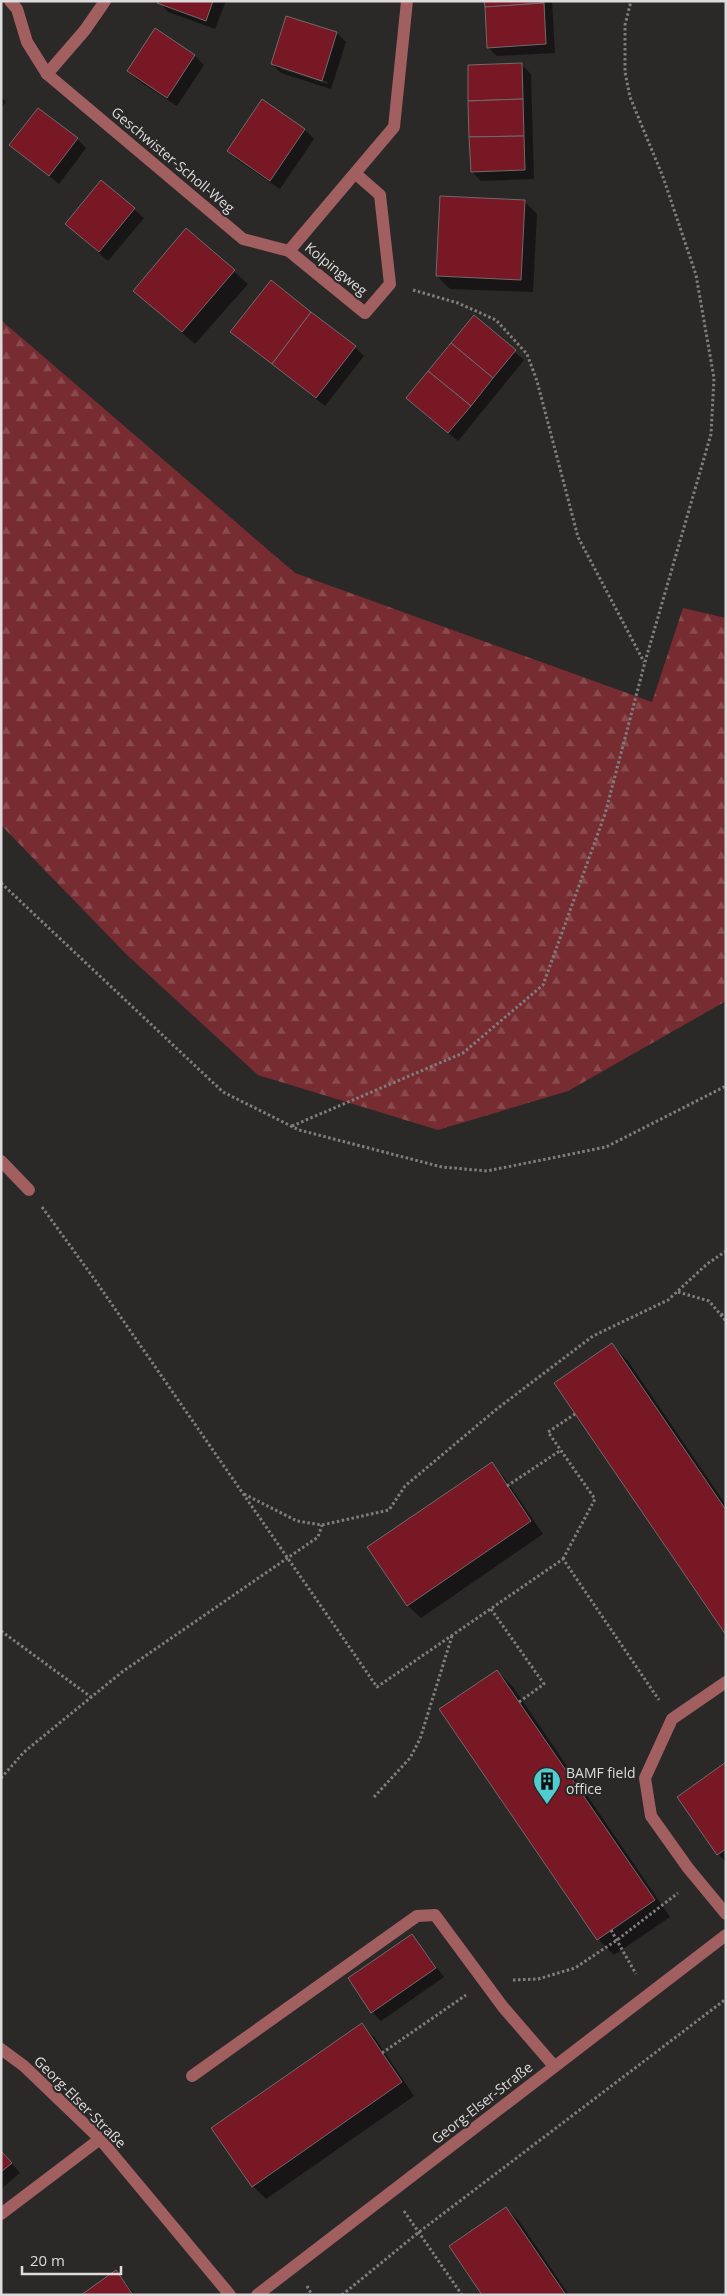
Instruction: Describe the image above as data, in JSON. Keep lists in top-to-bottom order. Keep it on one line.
{"streets":{"street":["Geschwister-Scholl-Weg","Kolpingweg","Georg-Elser-Straße"]},"crossings":[["Geschwister-Scholl-Weg","Kolpingweg"]],"places":{"building":["BAMF field office"]},"scale_bar":"20 m"}
